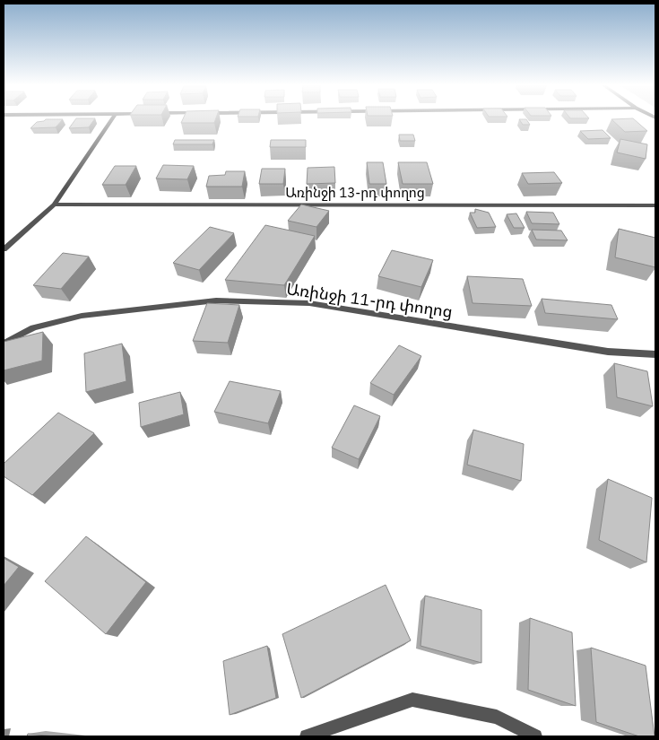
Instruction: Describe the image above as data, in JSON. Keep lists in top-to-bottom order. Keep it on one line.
{"streets":{"street":["Առինջի 13-րդ փողոց","Առինջի 11-րդ փողոց"]}}
